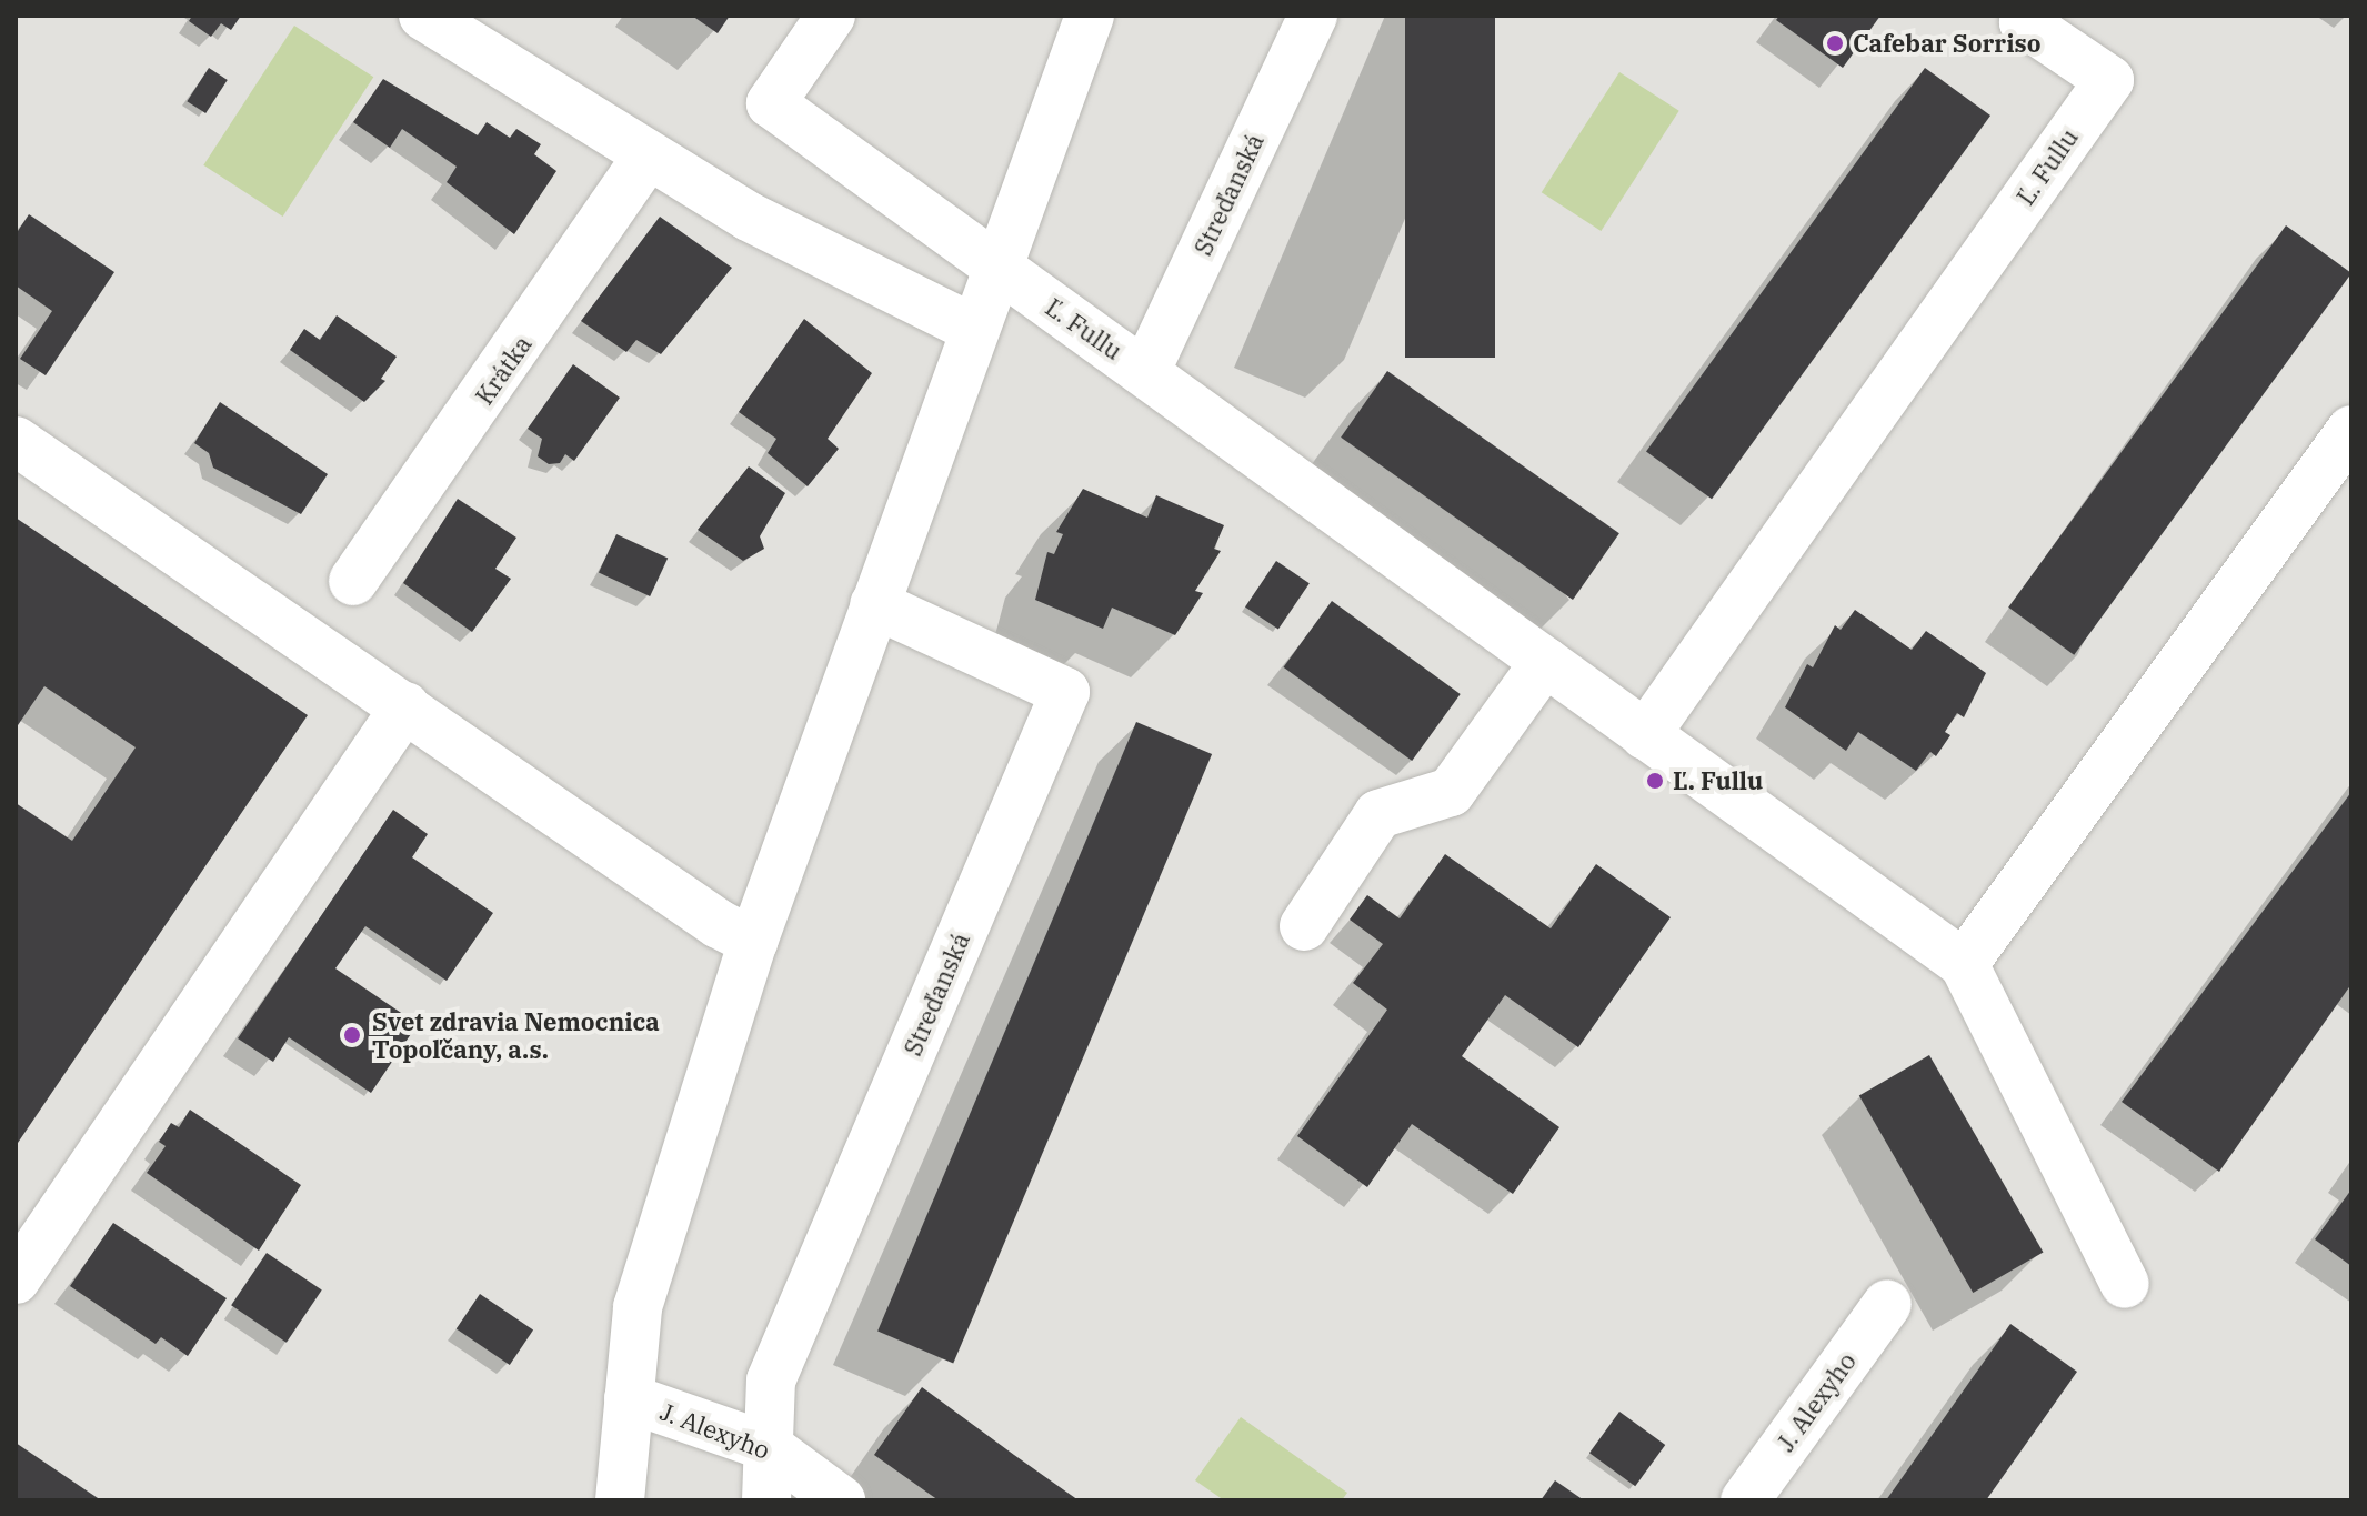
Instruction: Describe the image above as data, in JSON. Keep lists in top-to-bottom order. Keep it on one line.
{"streets":{"street":["Ľ. Fullu","Streďanská","Krátka","J. Alexyho"]},"crossings":[["Ľ. Fullu","Streďanská"],["Streďanská","J. Alexyho"]],"places":["Cafebar Sorriso","Ľ. Fullu","Svet zdravia Nemocnica Topoľčany, a.s."]}
